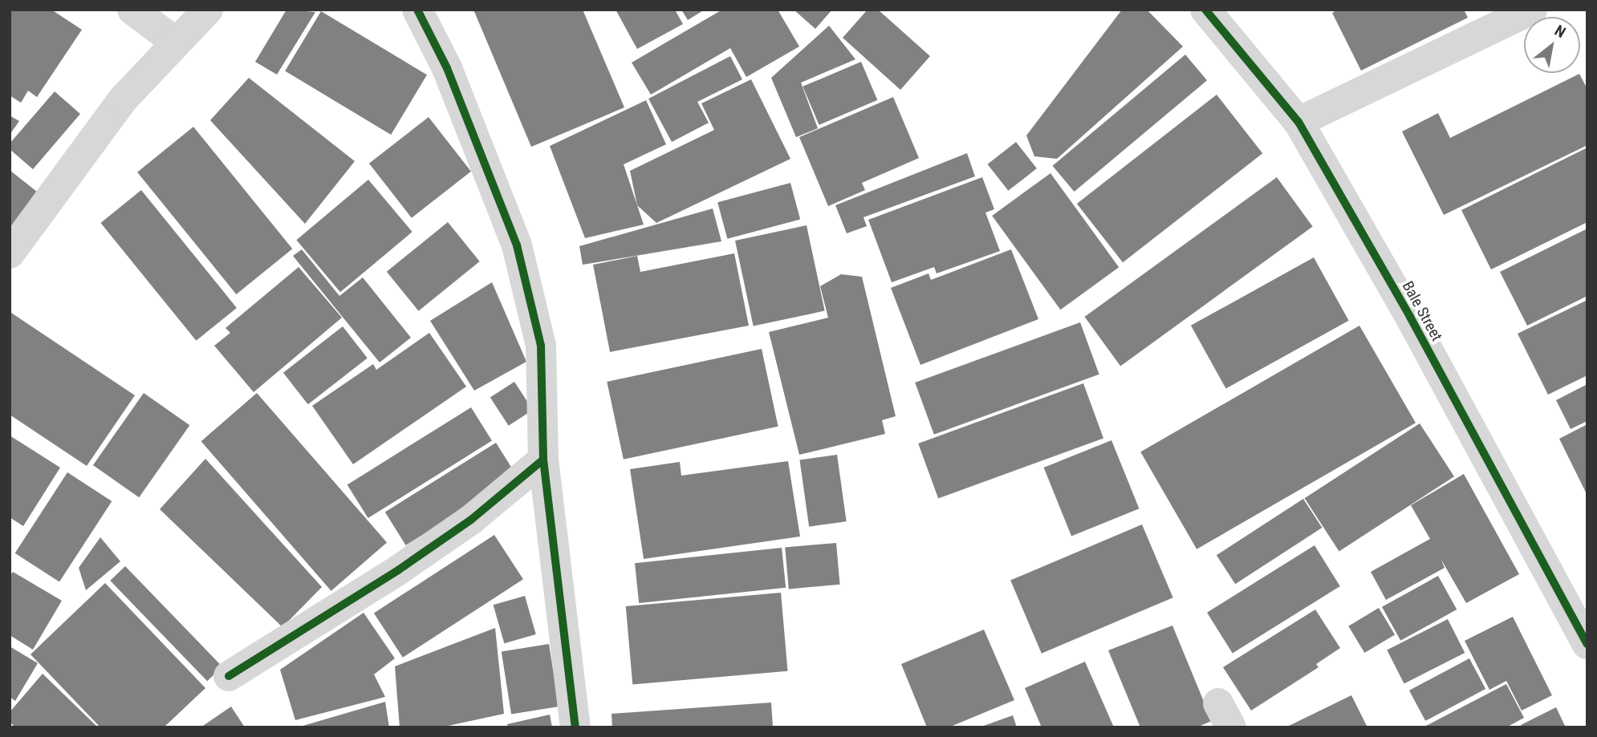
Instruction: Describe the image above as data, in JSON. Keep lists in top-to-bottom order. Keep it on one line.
{"streets":{"street":["Bale Street"]},"north":"top right"}
